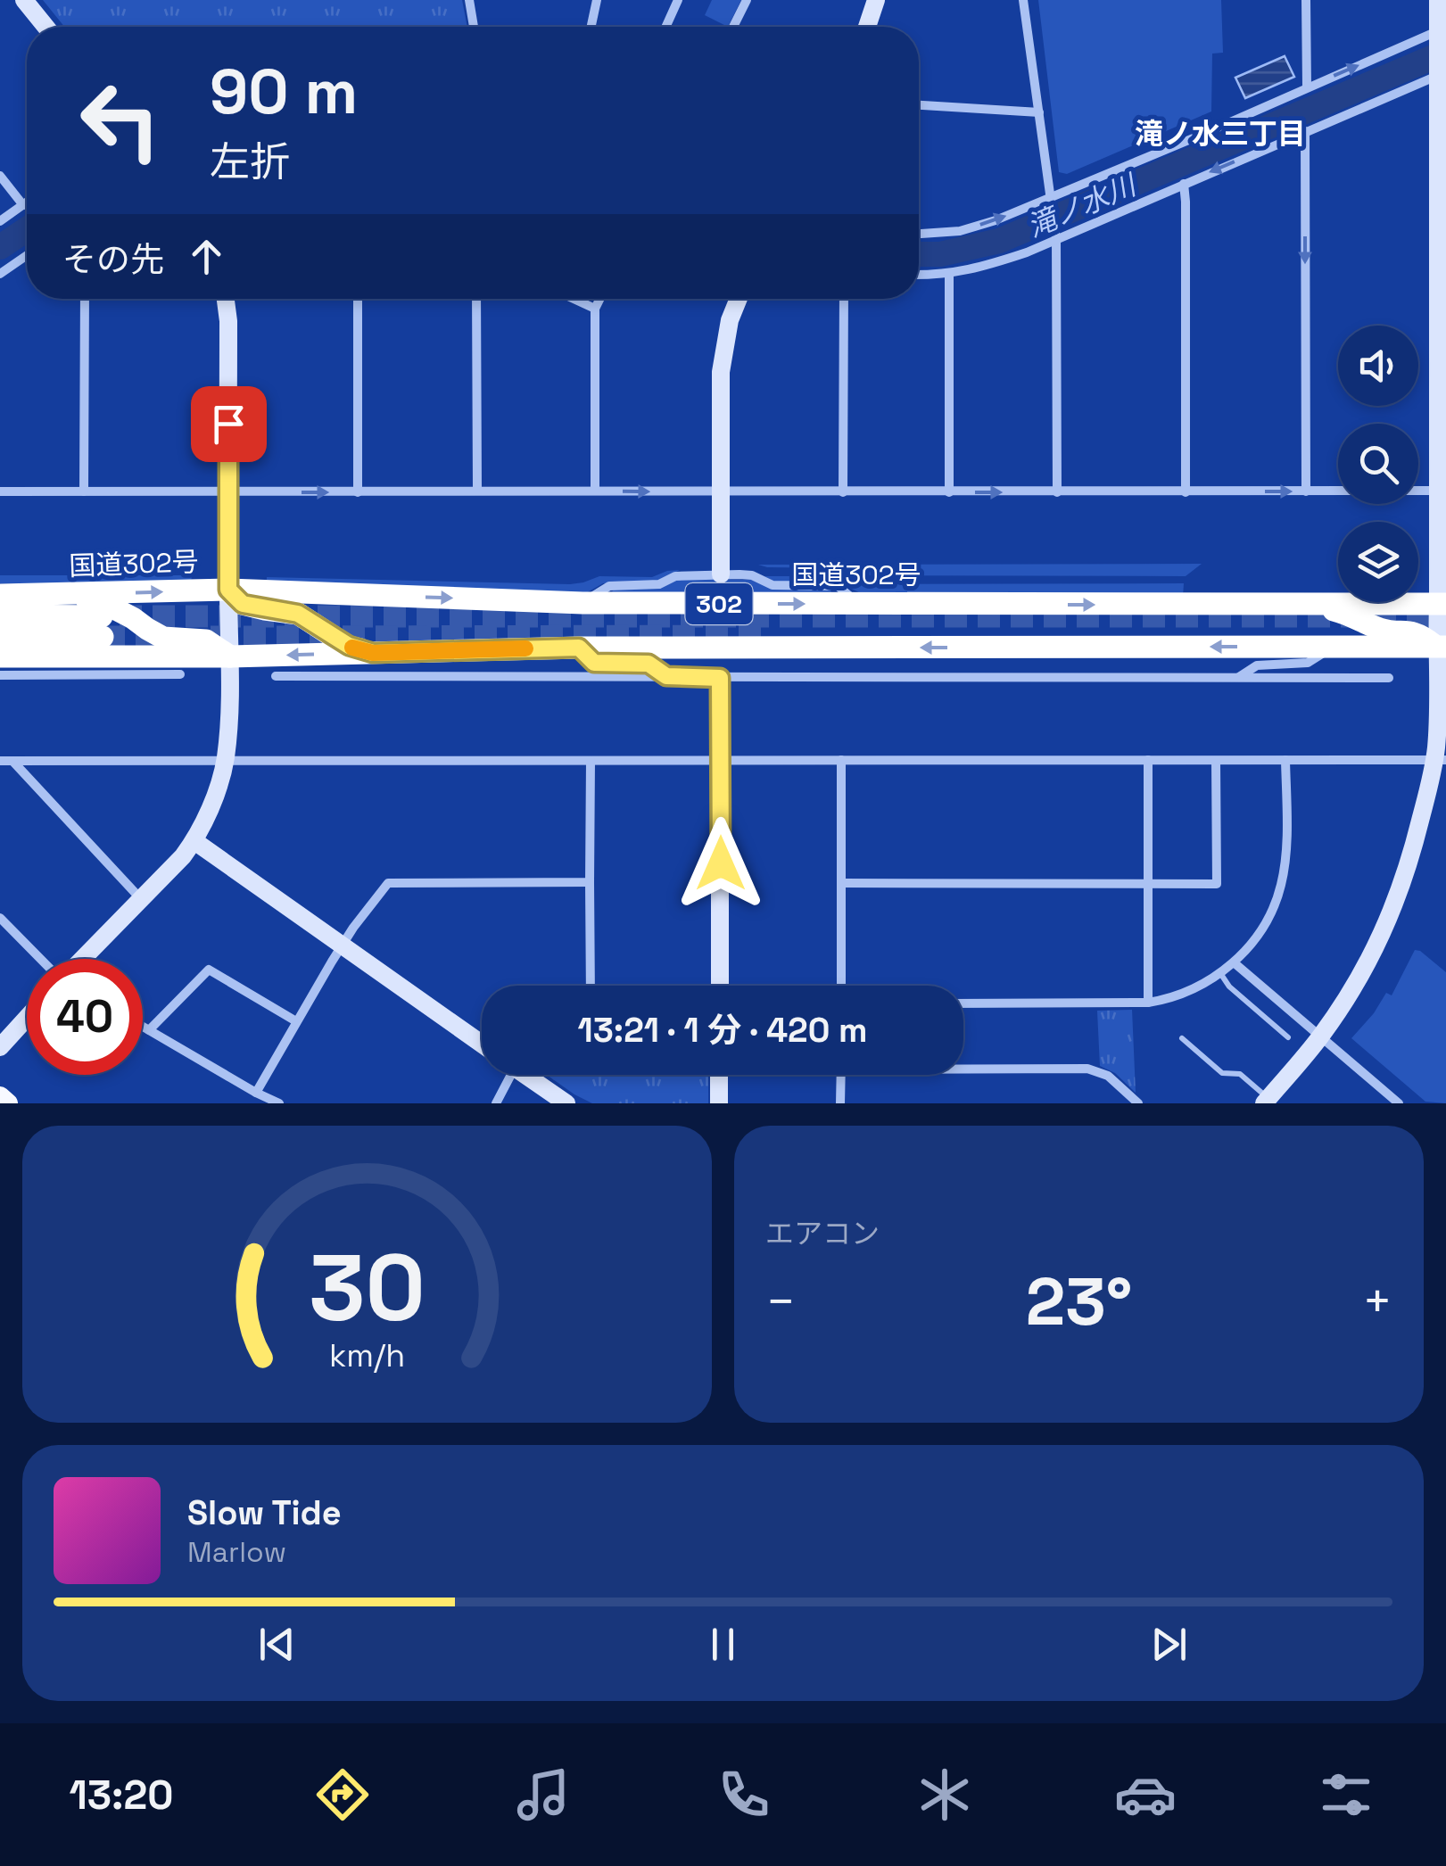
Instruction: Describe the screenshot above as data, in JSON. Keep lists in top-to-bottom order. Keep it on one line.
{"streets":{"highway":["国道302号","302"]},"districts":["滝ノ水三丁目"],"water":["滝ノ水川"],"page":{"turn":["90 m","左折"],"then":"その先","limit":"40","trip":"13:21 · 1 分 · 420 m","tile":"エアコン","heat":["−","23°","+"],"song":["Slow Tide","Marlow"],"tabs":"13:20","gauge":["30","km/h"]}}
